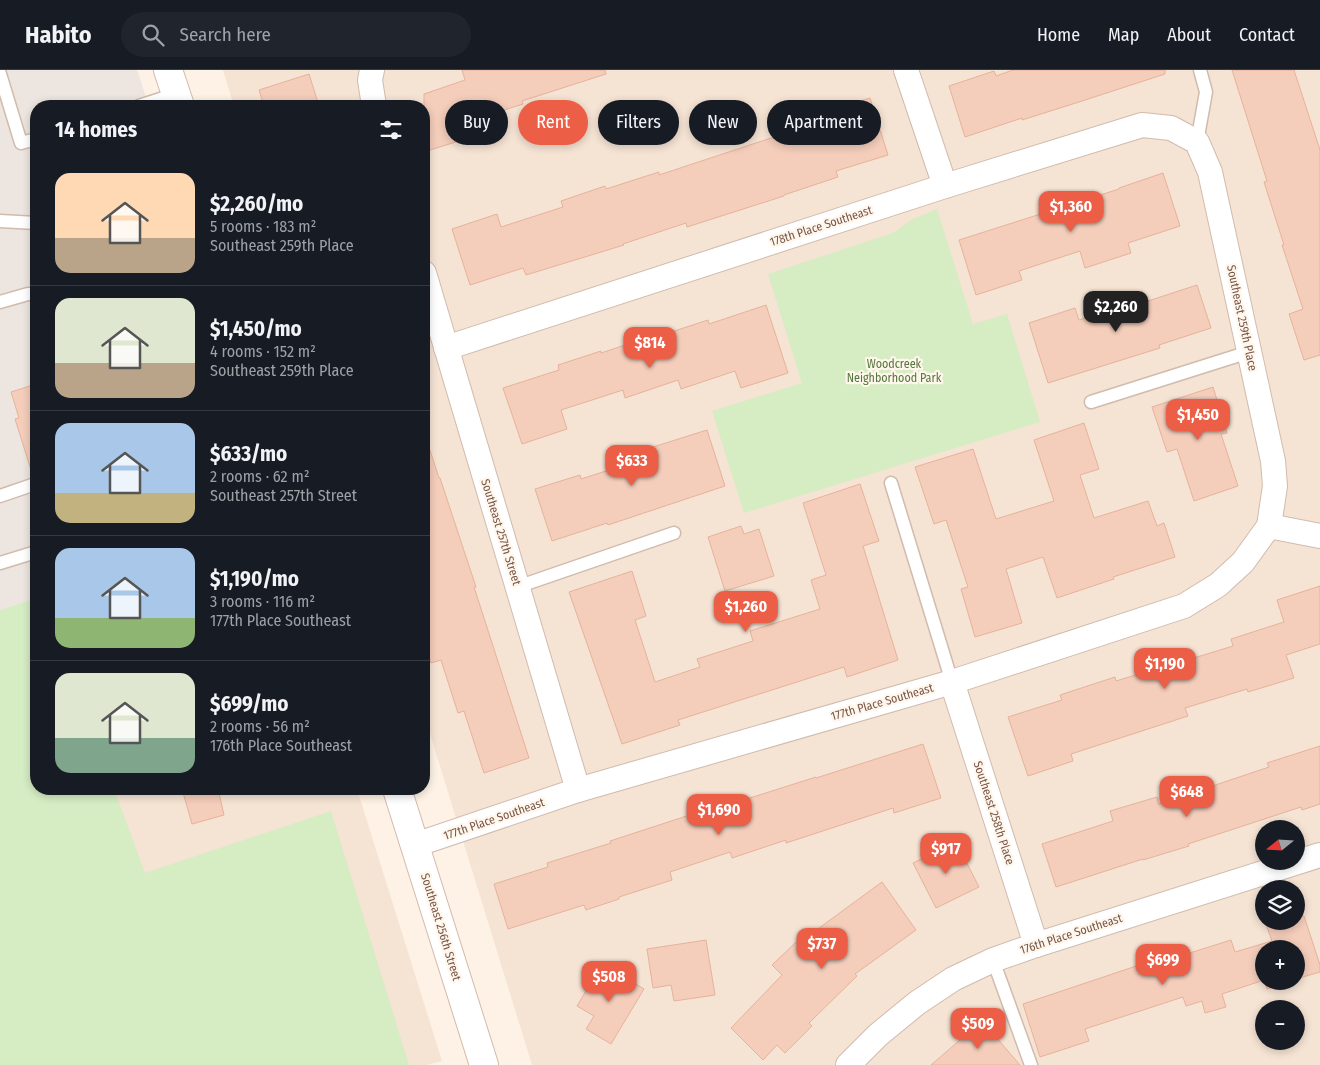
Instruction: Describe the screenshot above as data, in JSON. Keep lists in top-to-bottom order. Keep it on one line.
{"streets":{"main road":["Southeast 256th Street"],"street":["178th Place Southeast","Southeast 259th Place","Southeast 257th Street","177th Place Southeast","Southeast 258th Place","176th Place Southeast"]},"crossings":[["178th Place Southeast","Southeast 259th Place"],["178th Place Southeast","Southeast 257th Street"],["Southeast 259th Place","177th Place Southeast"],["Southeast 257th Street","177th Place Southeast"],["177th Place Southeast","Southeast 258th Place"],["177th Place Southeast","Southeast 256th Street"],["Southeast 258th Place","176th Place Southeast"]],"parks":["Woodcreek Neighborhood Park"],"north":"left","page":{"header":"Habito","search":"Search here","nav":["Home","Map","About","Contact"],"chip":["Buy","Rent","Filters","New","Apartment"],"heading":"14 homes","list":[{"name":"$2,260/mo","note":"5 rooms · 183 m² · Southeast 259th Place"},{"name":"$1,450/mo","note":"4 rooms · 152 m² · Southeast 259th Place"},{"name":"$633/mo","note":"2 rooms · 62 m² · Southeast 257th Street"},{"name":"$1,190/mo","note":"3 rooms · 116 m² · 177th Place Southeast"},{"name":"$699/mo","note":"2 rooms · 56 m² · 176th Place Southeast"}],"price":["$1,360","$2,260","$814","$1,450","$633","$1,260","$1,190","$648","$1,690","$917","$737","$699","$508","$509"],"map_buttons":["+","−"]}}
